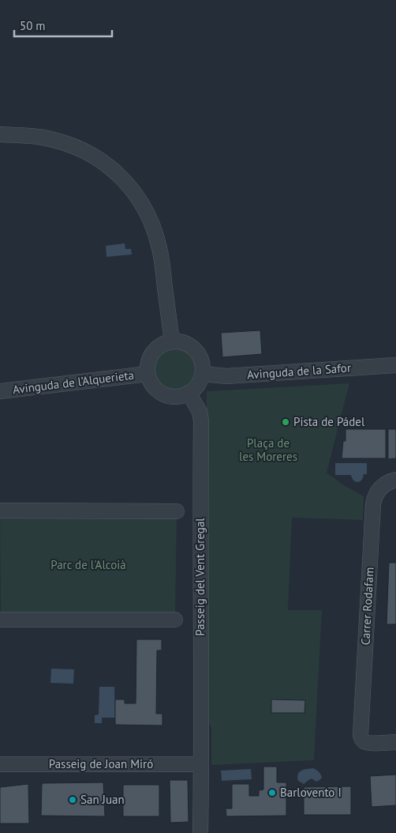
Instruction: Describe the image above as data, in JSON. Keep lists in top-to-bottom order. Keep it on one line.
{"streets":{"street":["Avinguda de la Safor","Avinguda de l’Alquerieta","Passeig del Vent Gregal","Carrer Rodafam","Passeig de Joan Miró"]},"crossings":[["Avinguda de la Safor","Avinguda de l’Alquerieta"],["Avinguda de la Safor","Passeig del Vent Gregal"],["Avinguda de l’Alquerieta","Passeig del Vent Gregal"],["Passeig del Vent Gregal","Passeig de Joan Miró"]],"parks":["Plaça de les Moreres","Parc de l'Alcoià"],"places":["Pista de Pádel","Barlovento I","San Juan"],"scale_bar":"50 m"}
